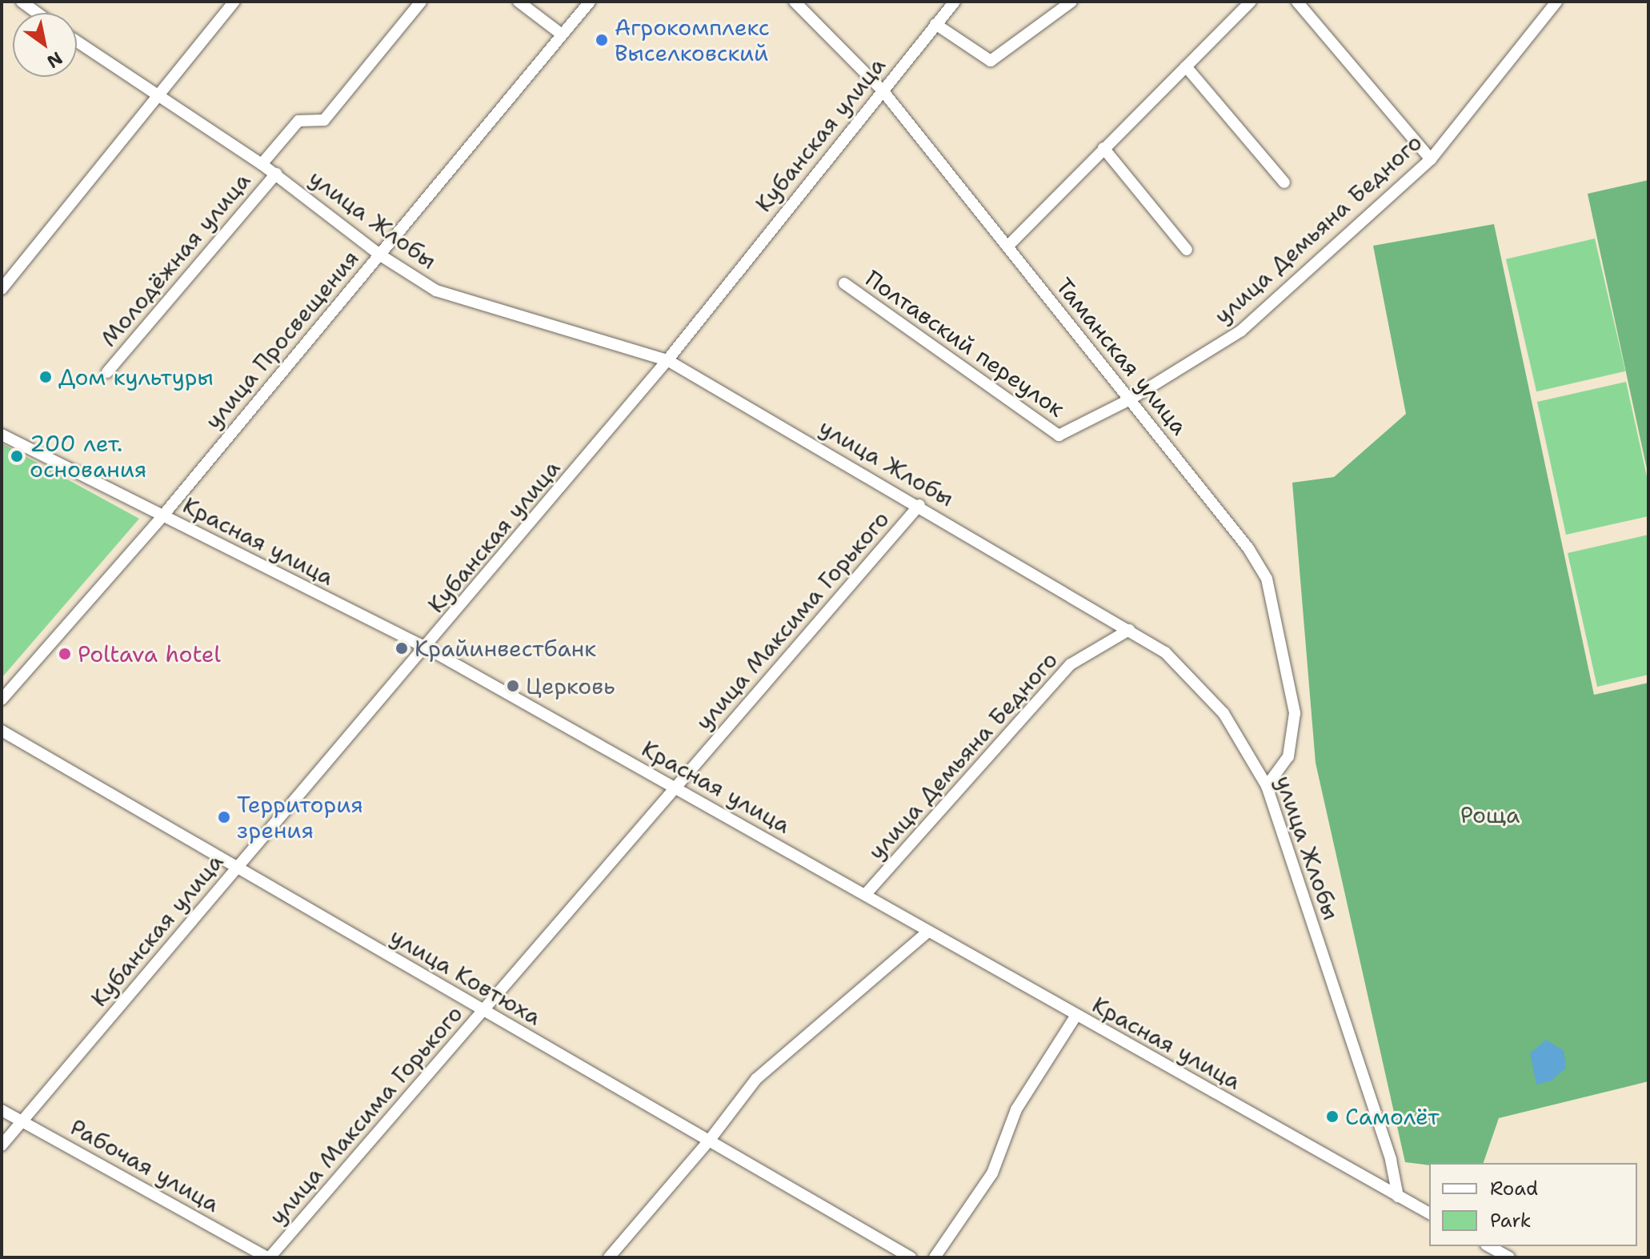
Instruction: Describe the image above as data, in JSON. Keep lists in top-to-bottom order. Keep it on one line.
{"streets":{"street":["Кубанская улица","улица Жлобы","улица Демьяна Бедного","Молодёжная улица","улица Просвещения","Полтавский переулок","Таманская улица","Красная улица","улица Максима Горького","улица Ковтюха","Рабочая улица"]},"crossings":[["Кубанская улица","улица Жлобы"],["Кубанская улица","Таманская улица"],["Кубанская улица","Красная улица"],["Кубанская улица","улица Ковтюха"],["Кубанская улица","Рабочая улица"],["улица Жлобы","улица Демьяна Бедного"],["улица Жлобы","Молодёжная улица"],["улица Жлобы","улица Просвещения"],["улица Жлобы","Таманская улица"],["улица Жлобы","Красная улица"],["улица Жлобы","улица Максима Горького"],["улица Демьяна Бедного","Полтавский переулок"],["улица Демьяна Бедного","Таманская улица"],["улица Демьяна Бедного","Красная улица"],["улица Просвещения","Красная улица"],["Полтавский переулок","Таманская улица"],["Красная улица","улица Максима Горького"],["улица Максима Горького","улица Ковтюха"],["улица Максима Горького","Рабочая улица"]],"parks":["Роща"],"places":["Агрокомплекс Выселковский","Дом культуры","200 лет. основания","Крайинвестбанк","Poltava hotel","Церковь","Территория зрения","Самолёт"],"legend":["Road","Park"],"north":"bottom right"}
